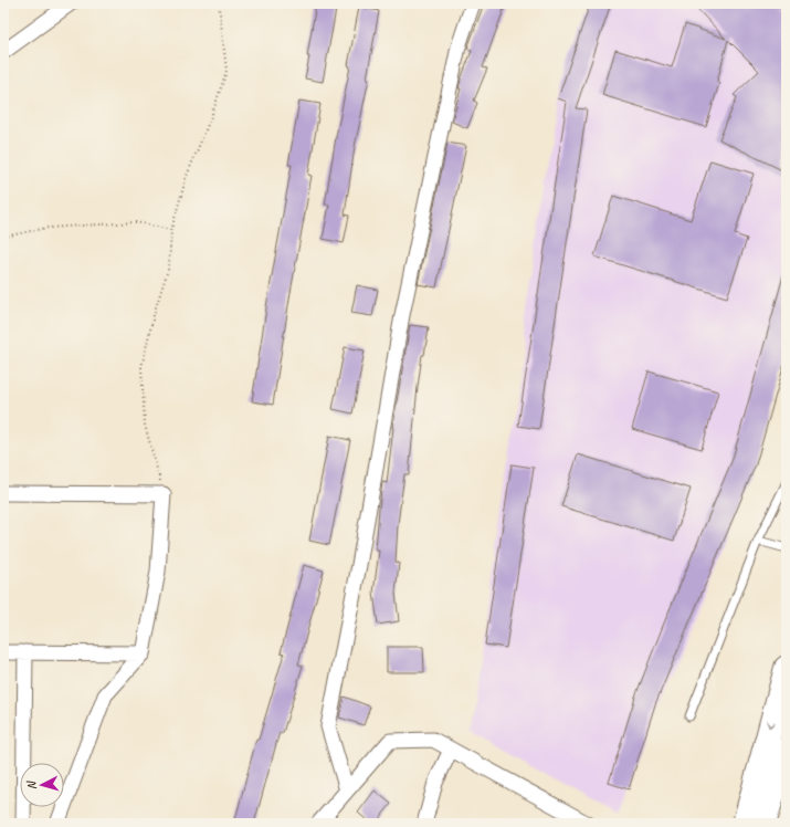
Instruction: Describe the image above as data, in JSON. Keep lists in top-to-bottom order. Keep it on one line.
{"north":"left"}
